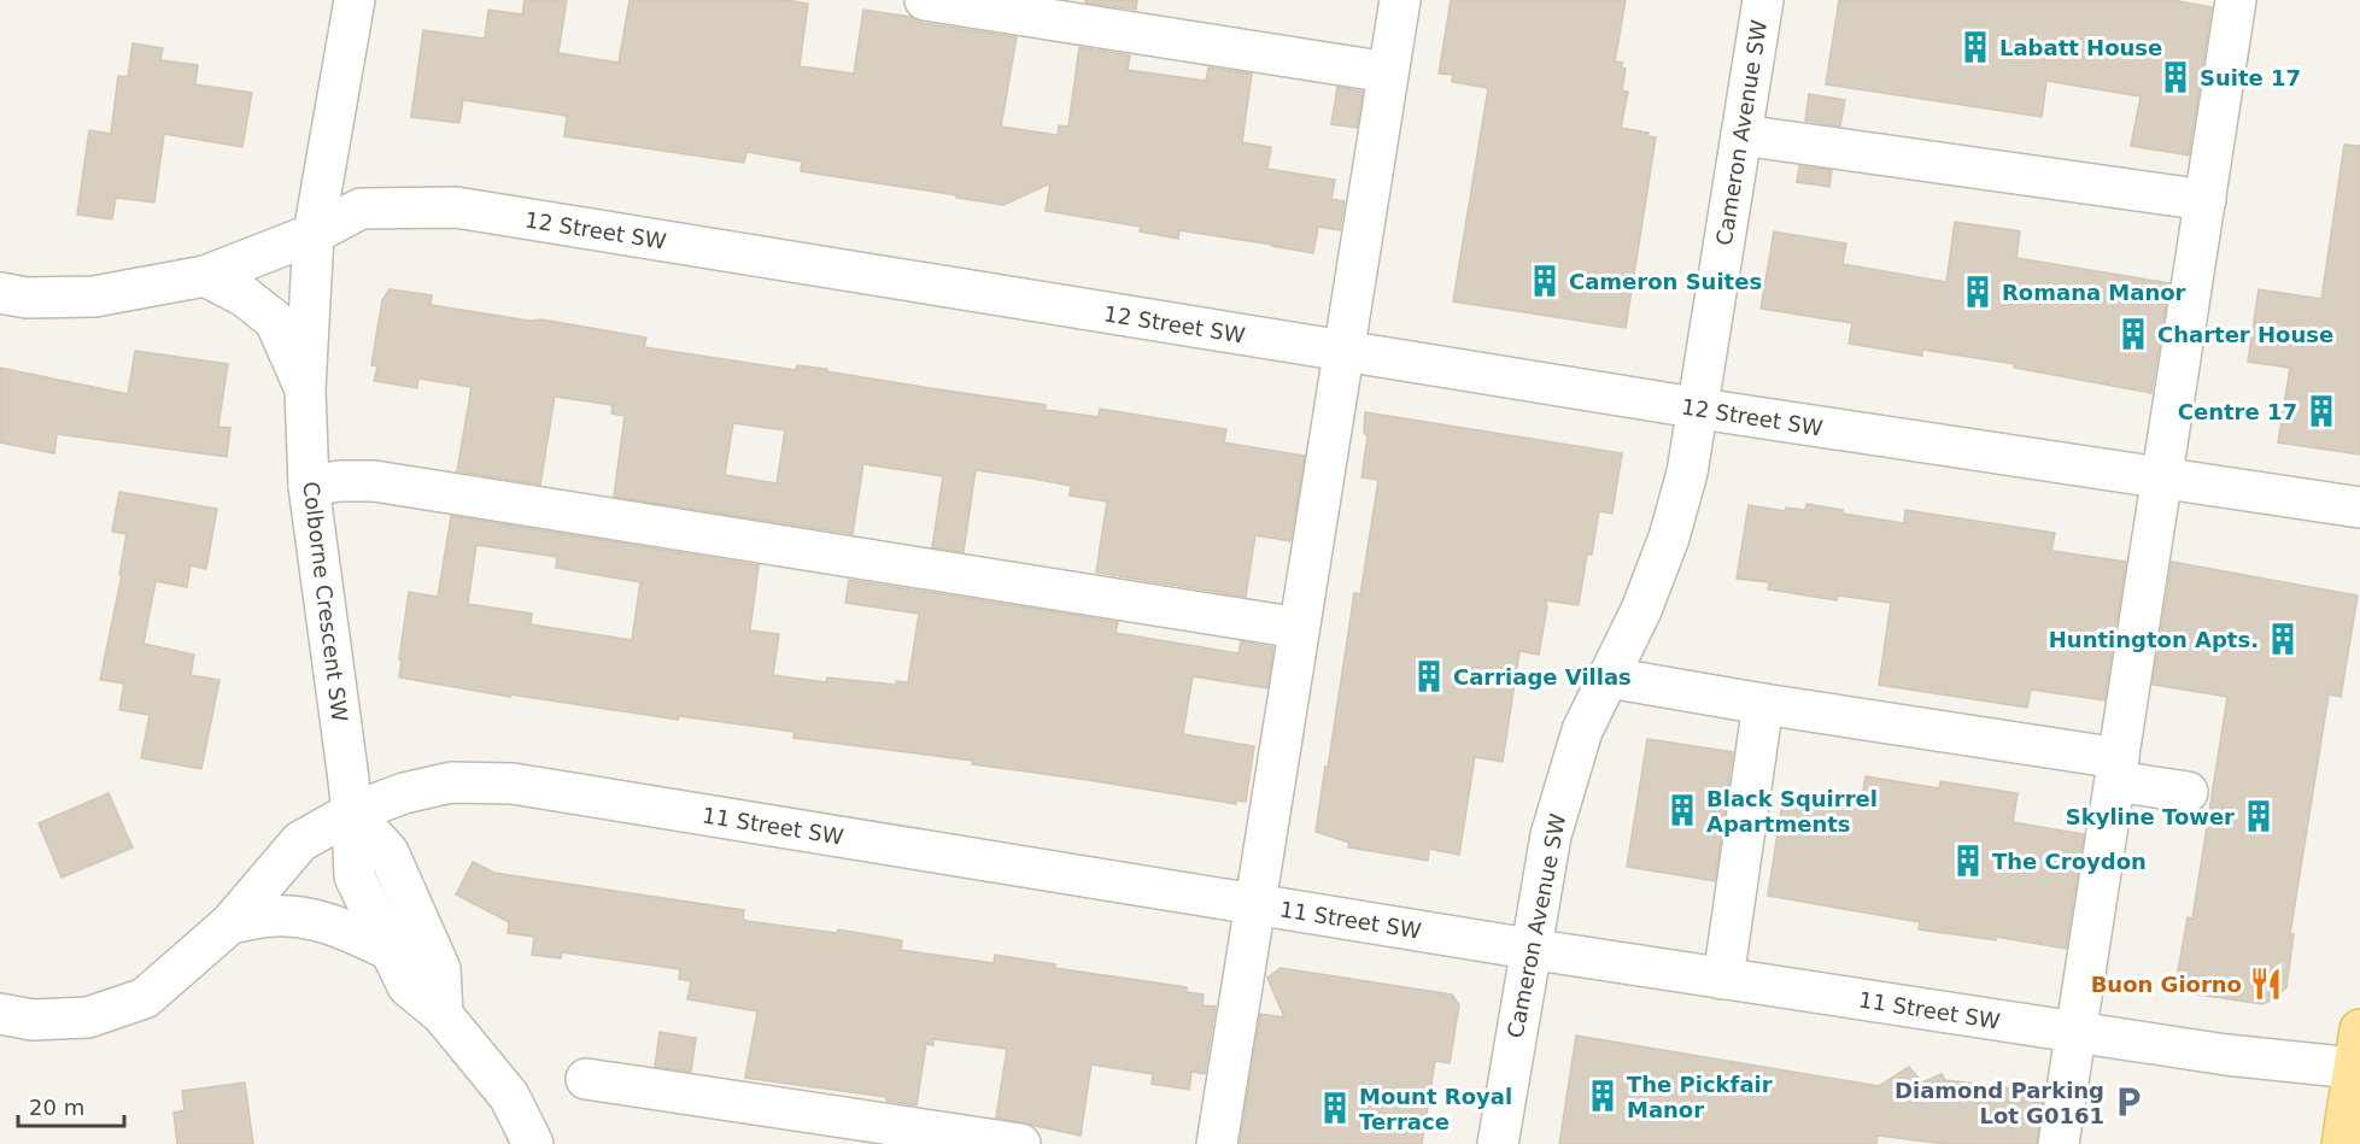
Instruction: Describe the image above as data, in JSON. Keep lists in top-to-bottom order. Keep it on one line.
{"streets":{"street":["Cameron Avenue SW","12 Street SW","Colborne Crescent SW","11 Street SW"]},"crossings":[["Cameron Avenue SW","12 Street SW"],["Cameron Avenue SW","11 Street SW"],["12 Street SW","Colborne Crescent SW"],["Colborne Crescent SW","11 Street SW"]],"places":{"building":["Labatt House","Suite 17","Cameron Suites","Romana Manor","Charter House","Centre 17","Huntington Apts.","Carriage Villas","Black Squirrel Apartments","Skyline Tower","The Croydon","The Pickfair Manor","Mount Royal Terrace"],"restaurant":["Buon Giorno"],"parking":["Diamond Parking Lot G0161"]},"scale_bar":"20 m"}
